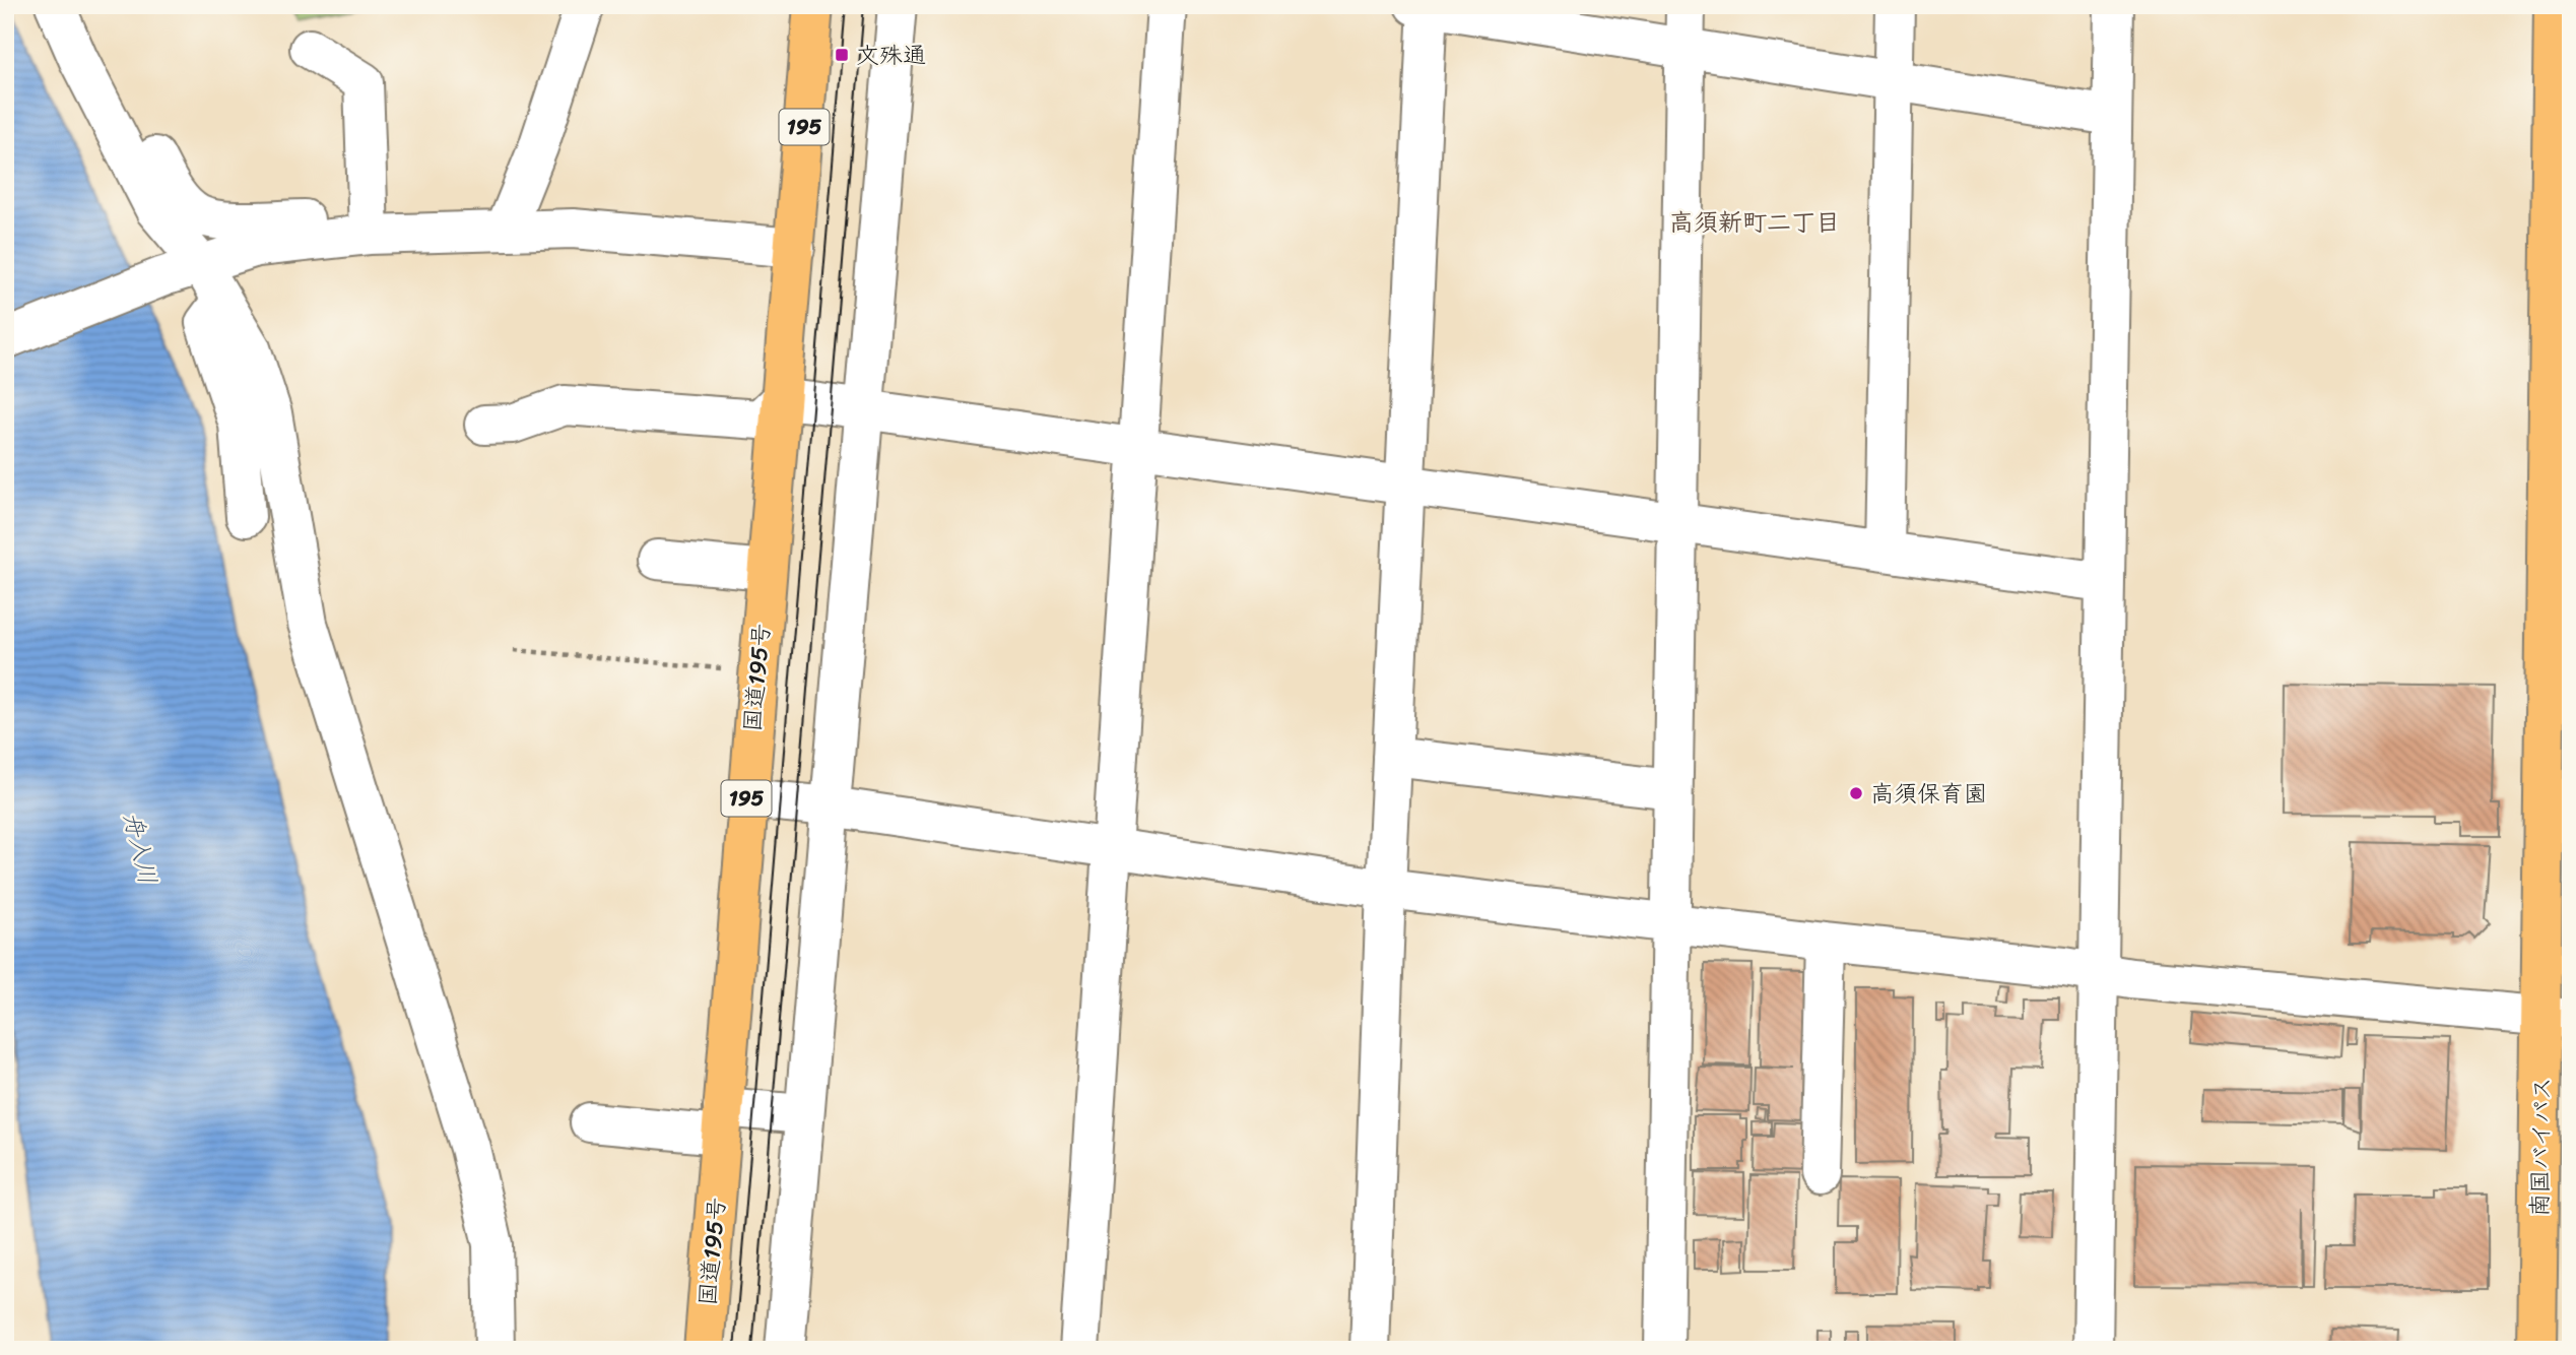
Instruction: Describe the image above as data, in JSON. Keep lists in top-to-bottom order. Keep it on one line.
{"streets":{"highway":["195","国道195号","南国バイパス"]},"districts":["高須新町二丁目"],"water":["舟入川"],"places":{"transit":["文殊通"],"other":["高須保育園"]}}
